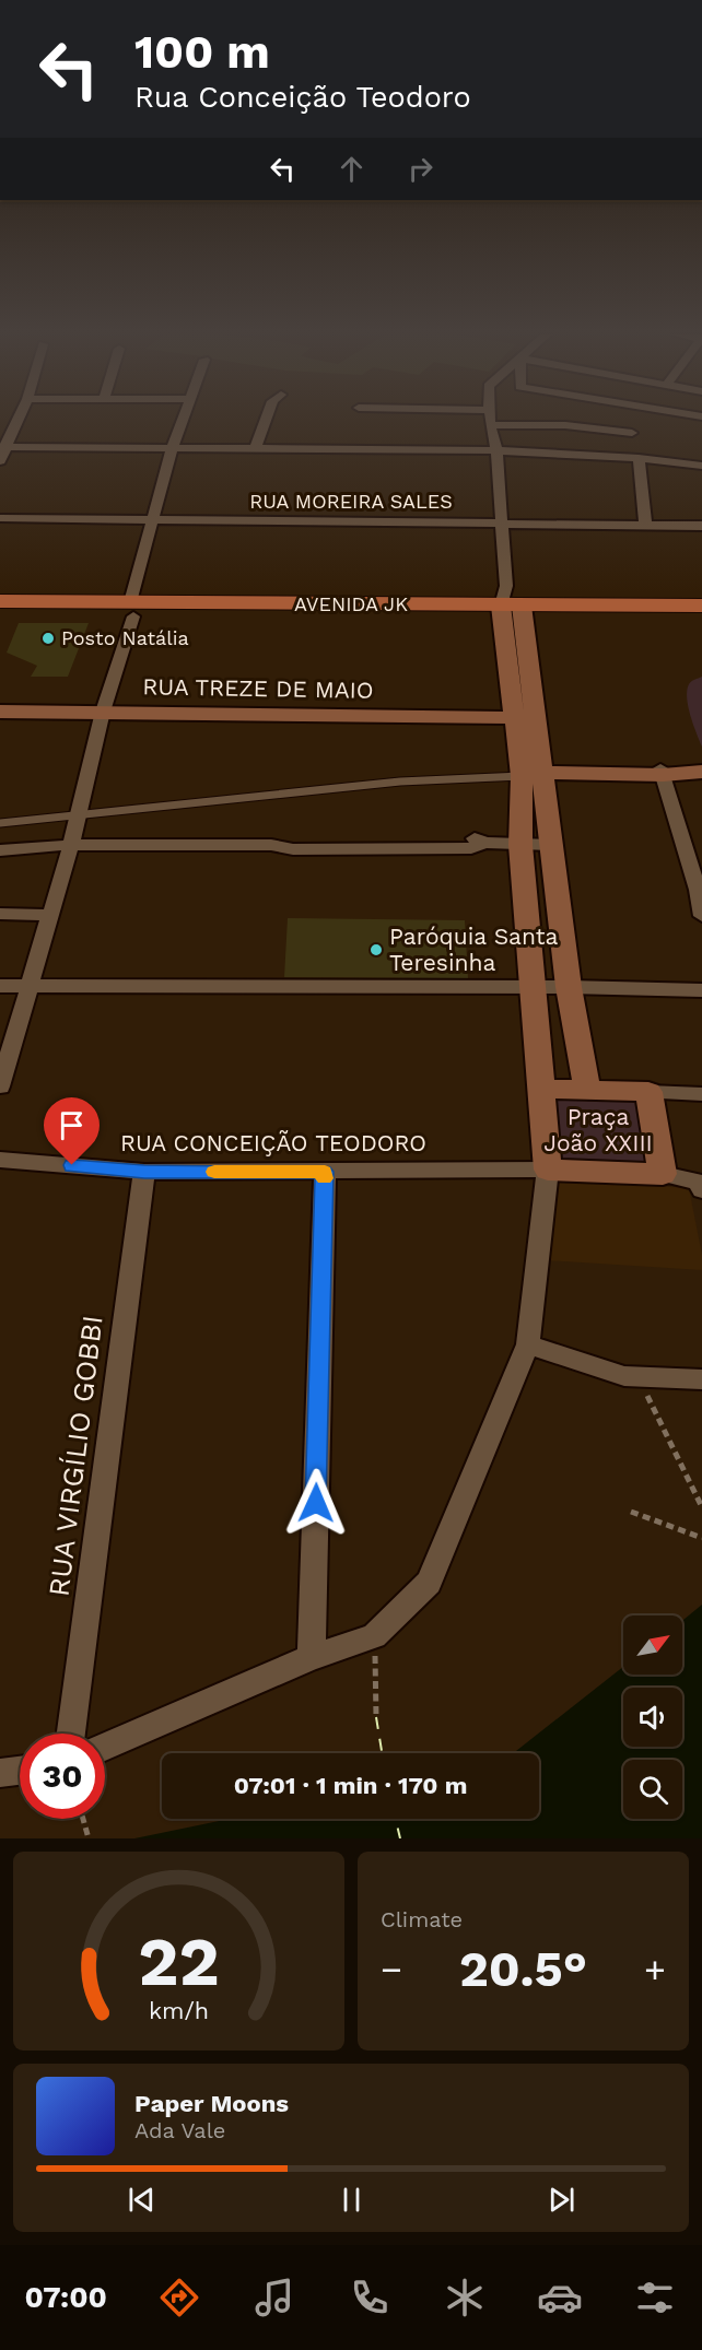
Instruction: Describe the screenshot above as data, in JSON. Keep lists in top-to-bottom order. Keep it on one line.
{"streets":{"main road":["AVENIDA JK"],"street":["RUA MOREIRA SALES","RUA TREZE DE MAIO","RUA CONCEIÇÃO TEODORO","RUA VIRGÍLIO GOBBI"]},"crossings":[["RUA CONCEIÇÃO TEODORO","RUA VIRGÍLIO GOBBI"]],"parks":["Praça João XXIII"],"places":["Posto Natália","Paróquia Santa Teresinha"],"north":"top right","page":{"turn":["100 m","Rua Conceição Teodoro"],"limit":"30","trip":"07:01 · 1 min · 170 m","tile":"Climate","heat":["−","20.5°","+"],"song":["Paper Moons","Ada Vale"],"tabs":"07:00","gauge":["22","km/h"]}}
